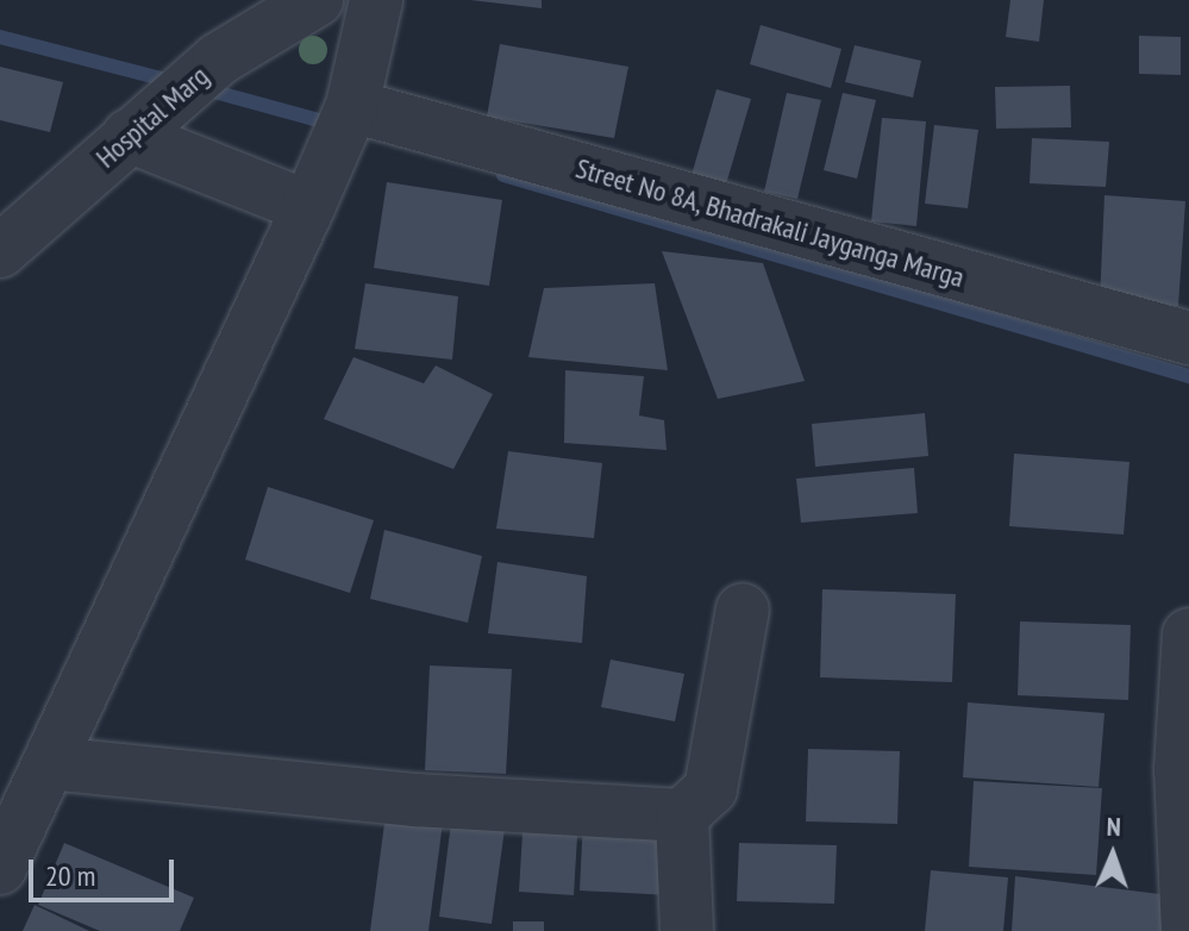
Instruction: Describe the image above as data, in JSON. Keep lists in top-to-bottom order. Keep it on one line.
{"streets":{"street":["Hospital Marg","Street No 8A, Bhadrakali Jayganga Marga"]},"scale_bar":"20 m","north":"top"}
